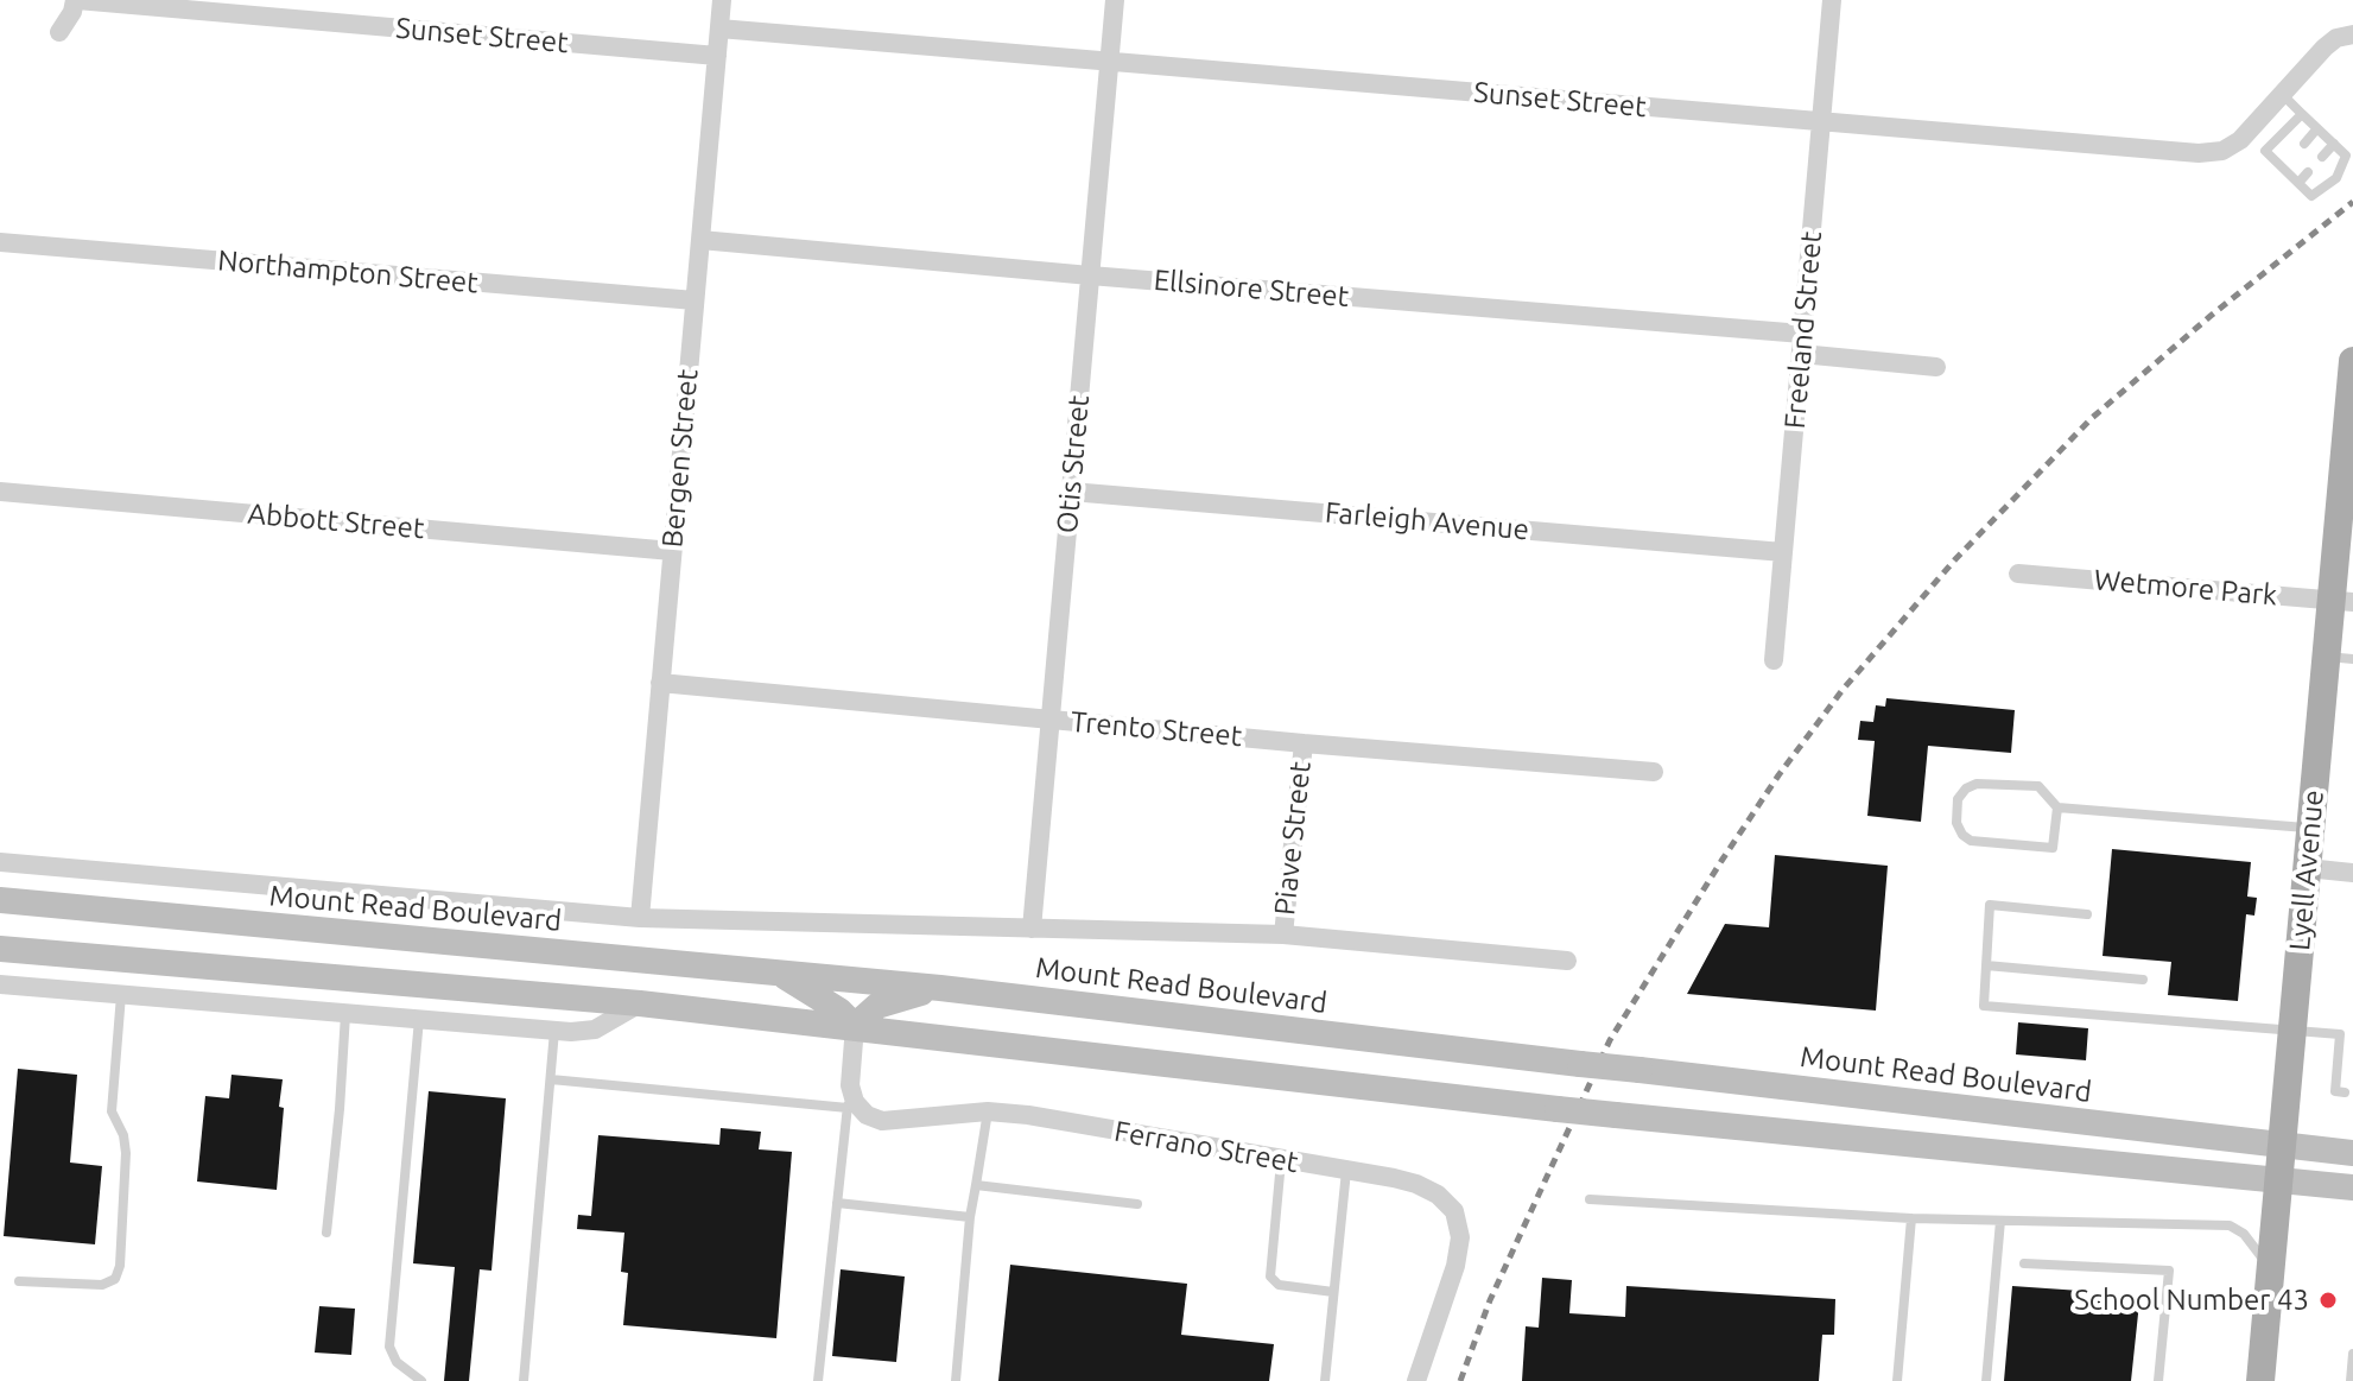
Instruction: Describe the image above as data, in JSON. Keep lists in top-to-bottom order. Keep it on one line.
{"streets":{"main road":["Lyell Avenue","Mount Read Boulevard"],"street":["Sunset Street","Northampton Street","Ellsinore Street","Freeland Street","Bergen Street","Otis Street","Abbott Street","Farleigh Avenue","Wetmore Park","Trento Street","Piave Street","Ferrano Street"]},"crossings":[["Sunset Street","Freeland Street"],["Sunset Street","Bergen Street"],["Sunset Street","Otis Street"],["Northampton Street","Bergen Street"],["Ellsinore Street","Freeland Street"],["Ellsinore Street","Bergen Street"],["Ellsinore Street","Otis Street"],["Freeland Street","Farleigh Avenue"],["Bergen Street","Abbott Street"],["Bergen Street","Trento Street"],["Bergen Street","Mount Read Boulevard"],["Otis Street","Farleigh Avenue"],["Otis Street","Trento Street"],["Otis Street","Mount Read Boulevard"],["Wetmore Park","Lyell Avenue"],["Trento Street","Piave Street"],["Piave Street","Mount Read Boulevard"],["Lyell Avenue","Mount Read Boulevard"]],"places":["School Number 43"]}
